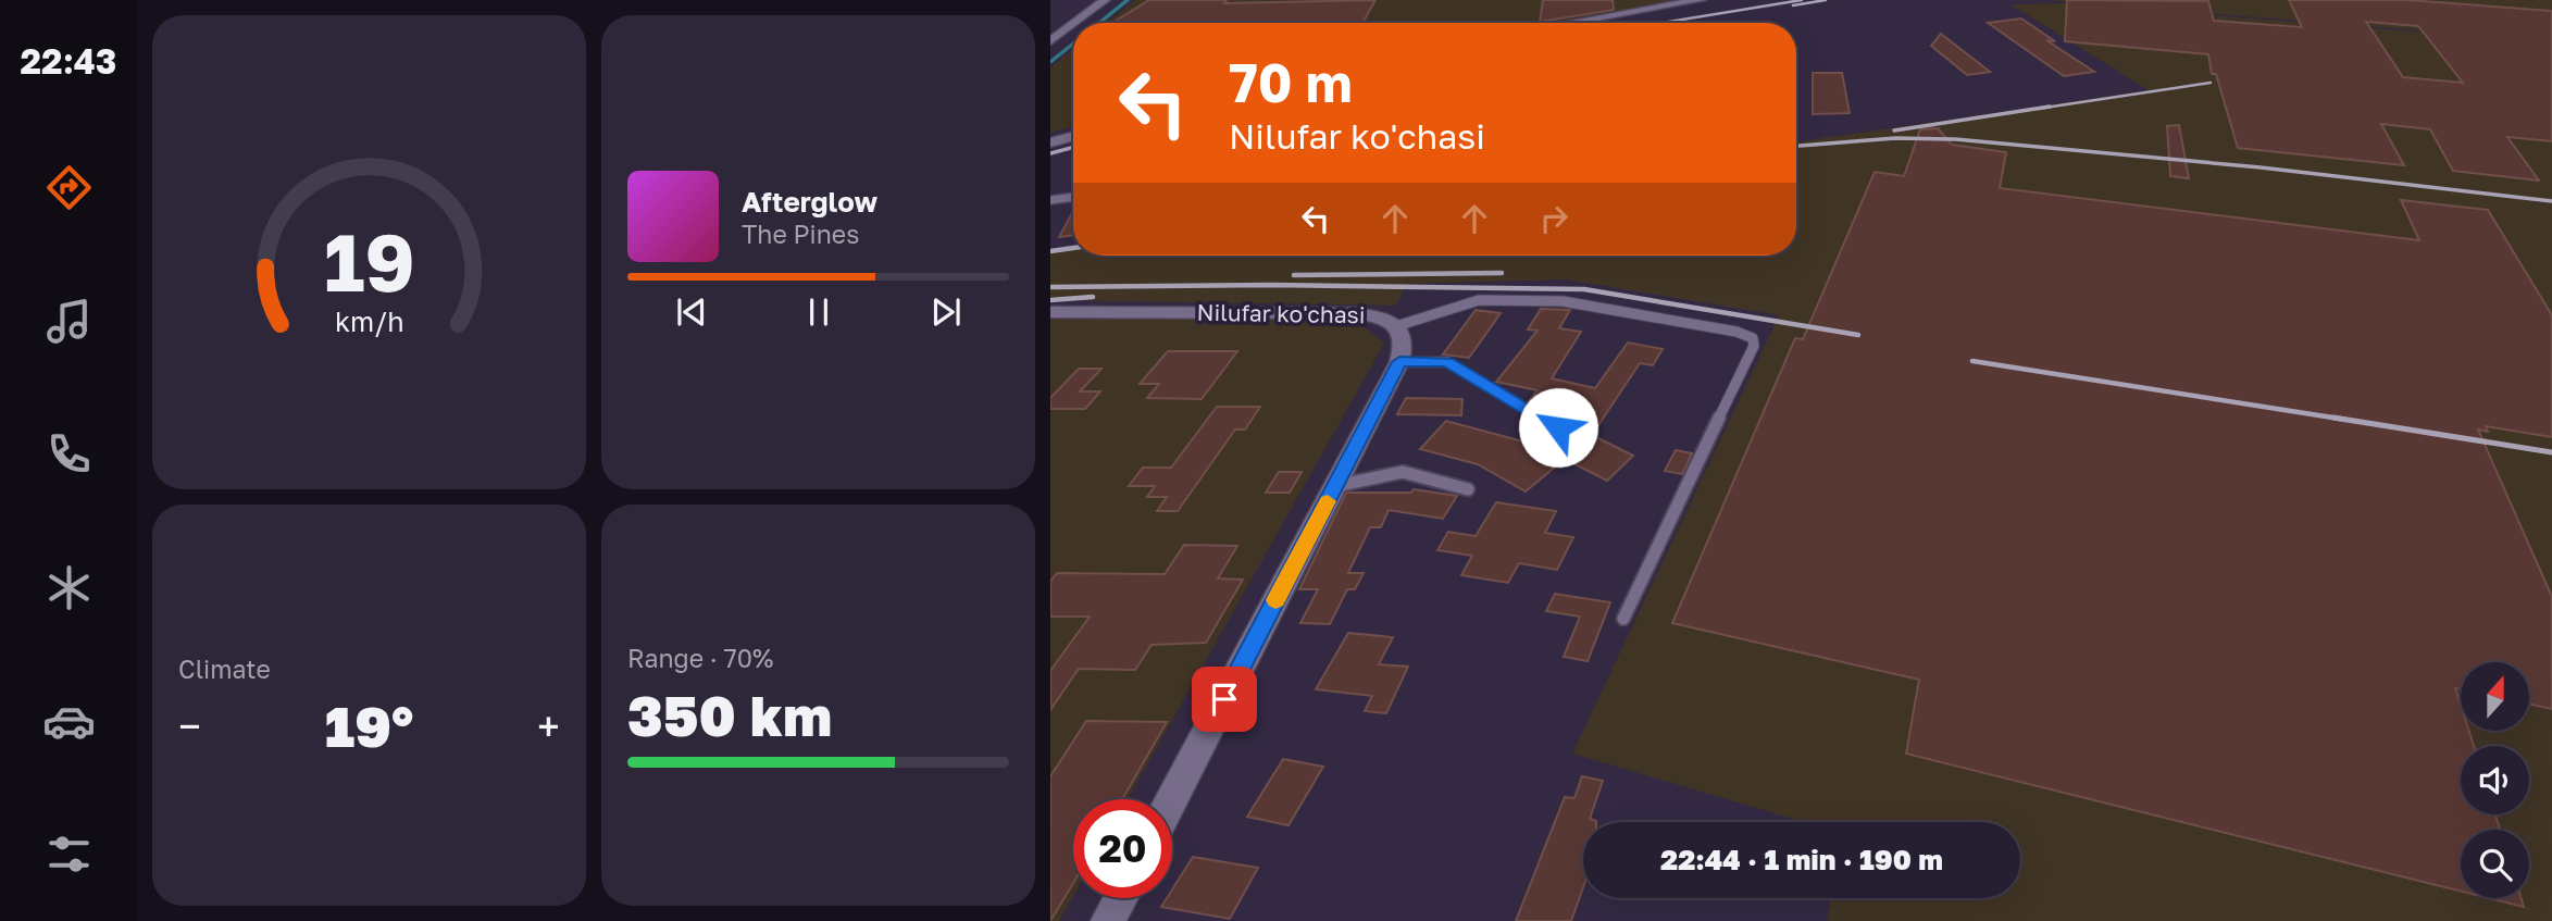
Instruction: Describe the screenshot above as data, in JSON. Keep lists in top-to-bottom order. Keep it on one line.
{"streets":{"street":["Nilufar ko'chasi"]},"north":"top","page":{"tabs":"22:43","turn":["70 m","Nilufar ko'chasi"],"song":["Afterglow","The Pines"],"tile":["Climate",["Range · 70%","350 km"]],"heat":["−","19°","+"],"limit":"20","trip":"22:44 · 1 min · 190 m","gauge":["19","km/h"]}}
